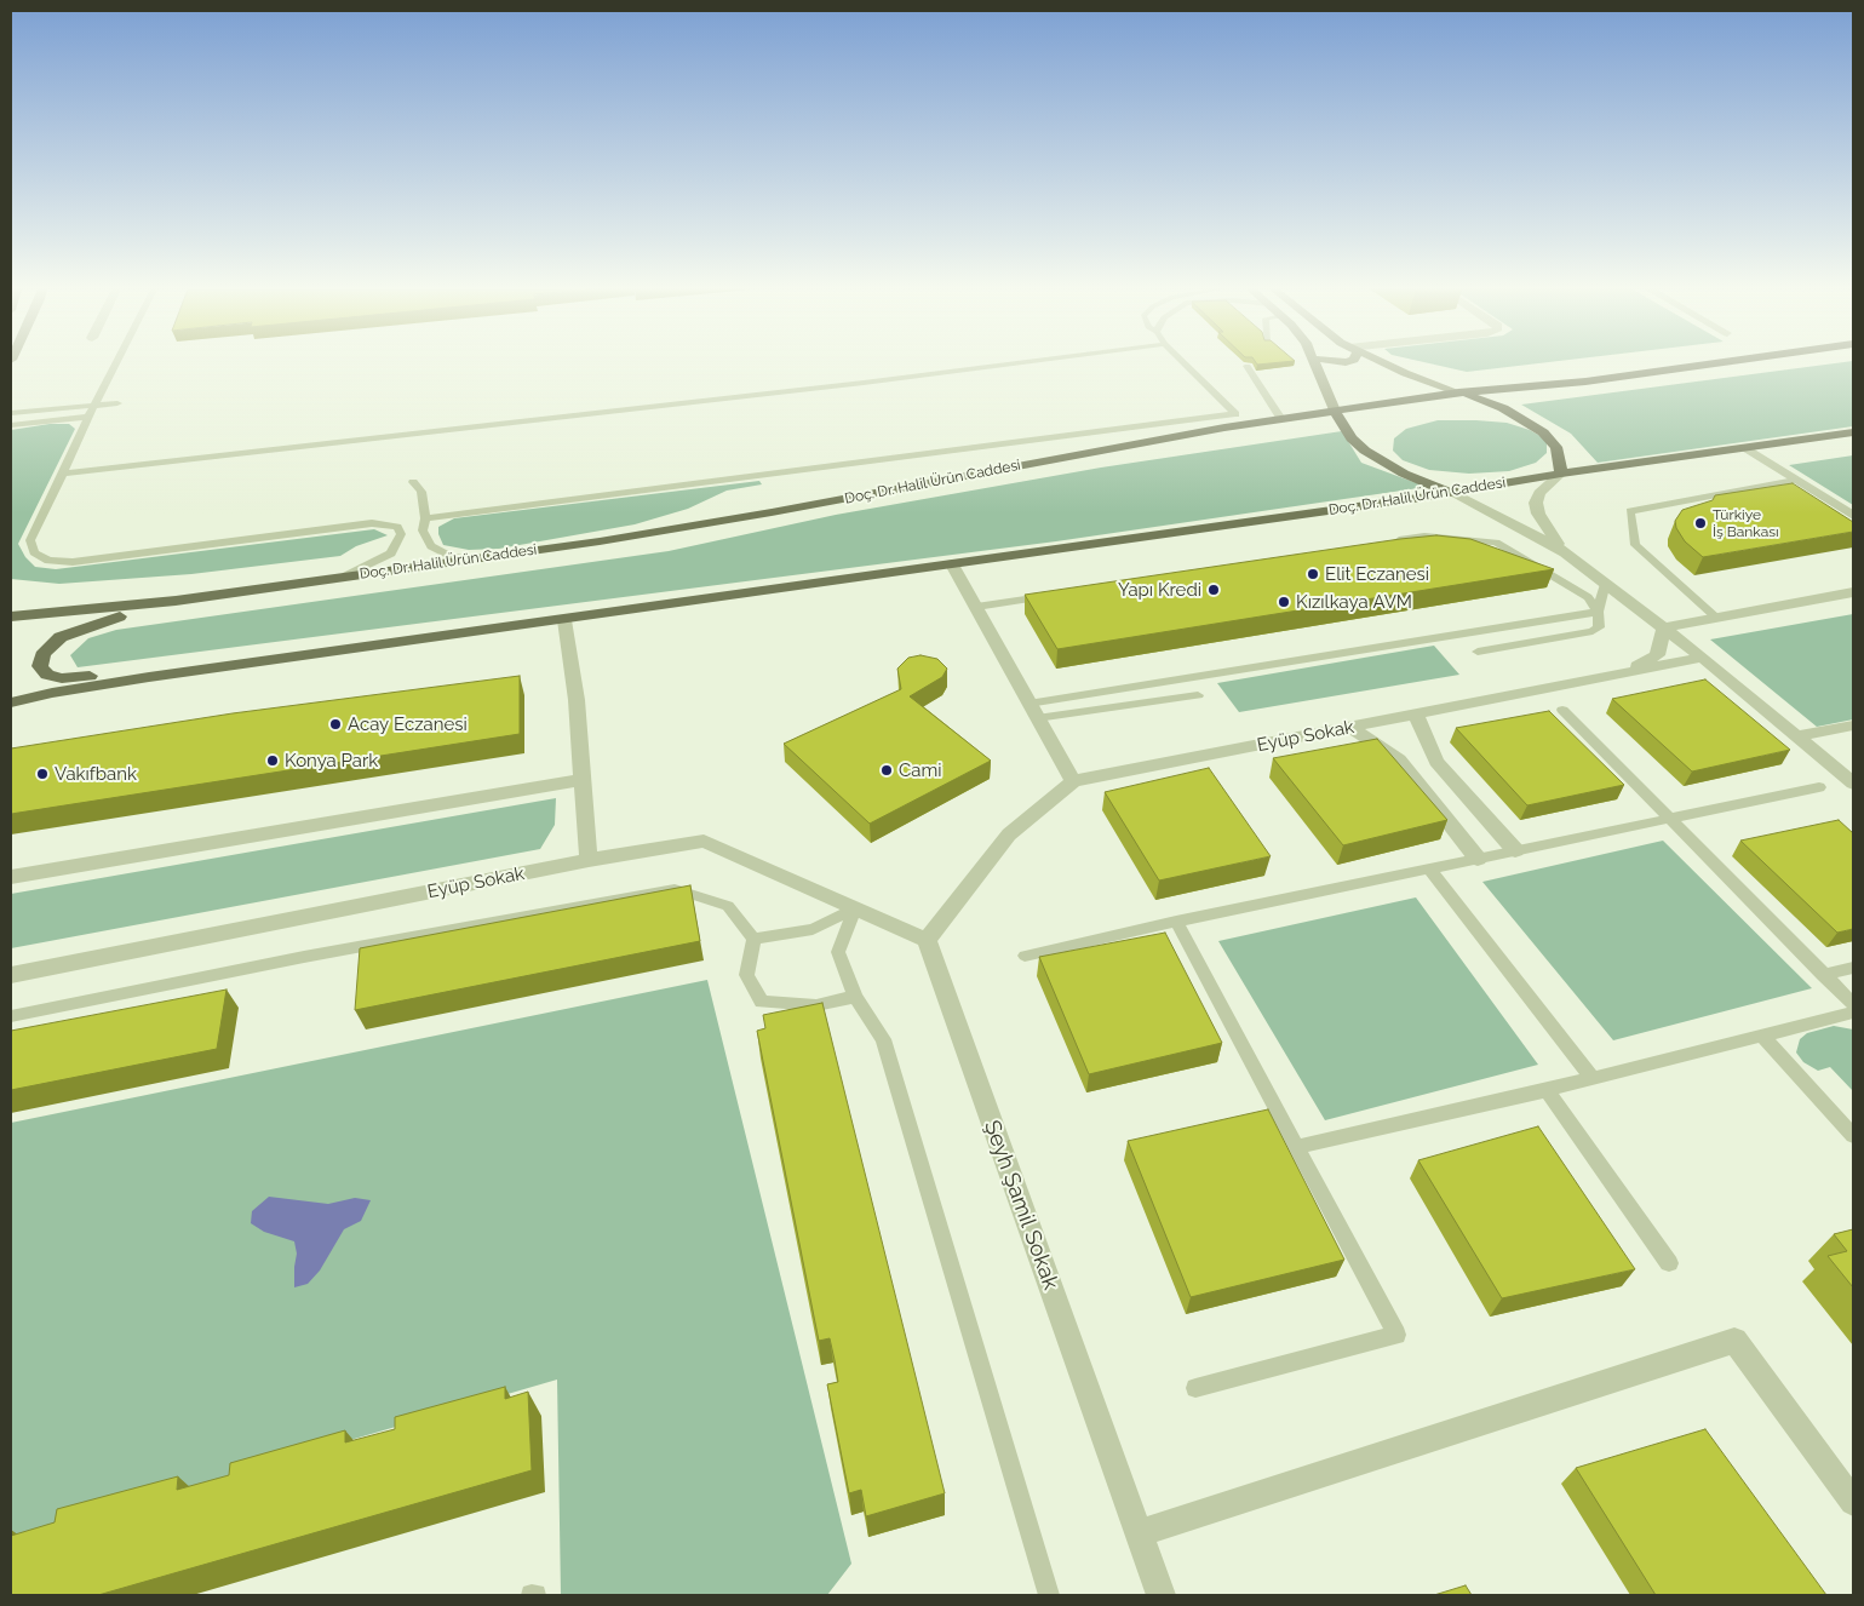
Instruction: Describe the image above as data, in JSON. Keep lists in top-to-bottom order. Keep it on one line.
{"streets":{"main road":["Doç. Dr. Halil Ürün Caddesi"],"street":["Eyüp Sokak","Şeyh Şamil Sokak"]},"crossings":[["Eyüp Sokak","Şeyh Şamil Sokak"]],"places":["Türkiye İş Bankası","Elit Eczanesi","Yapı Kredi","Kızılkaya AVM","Acay Eczanesi","Konya Park","Cami","Vakıfbank"]}
